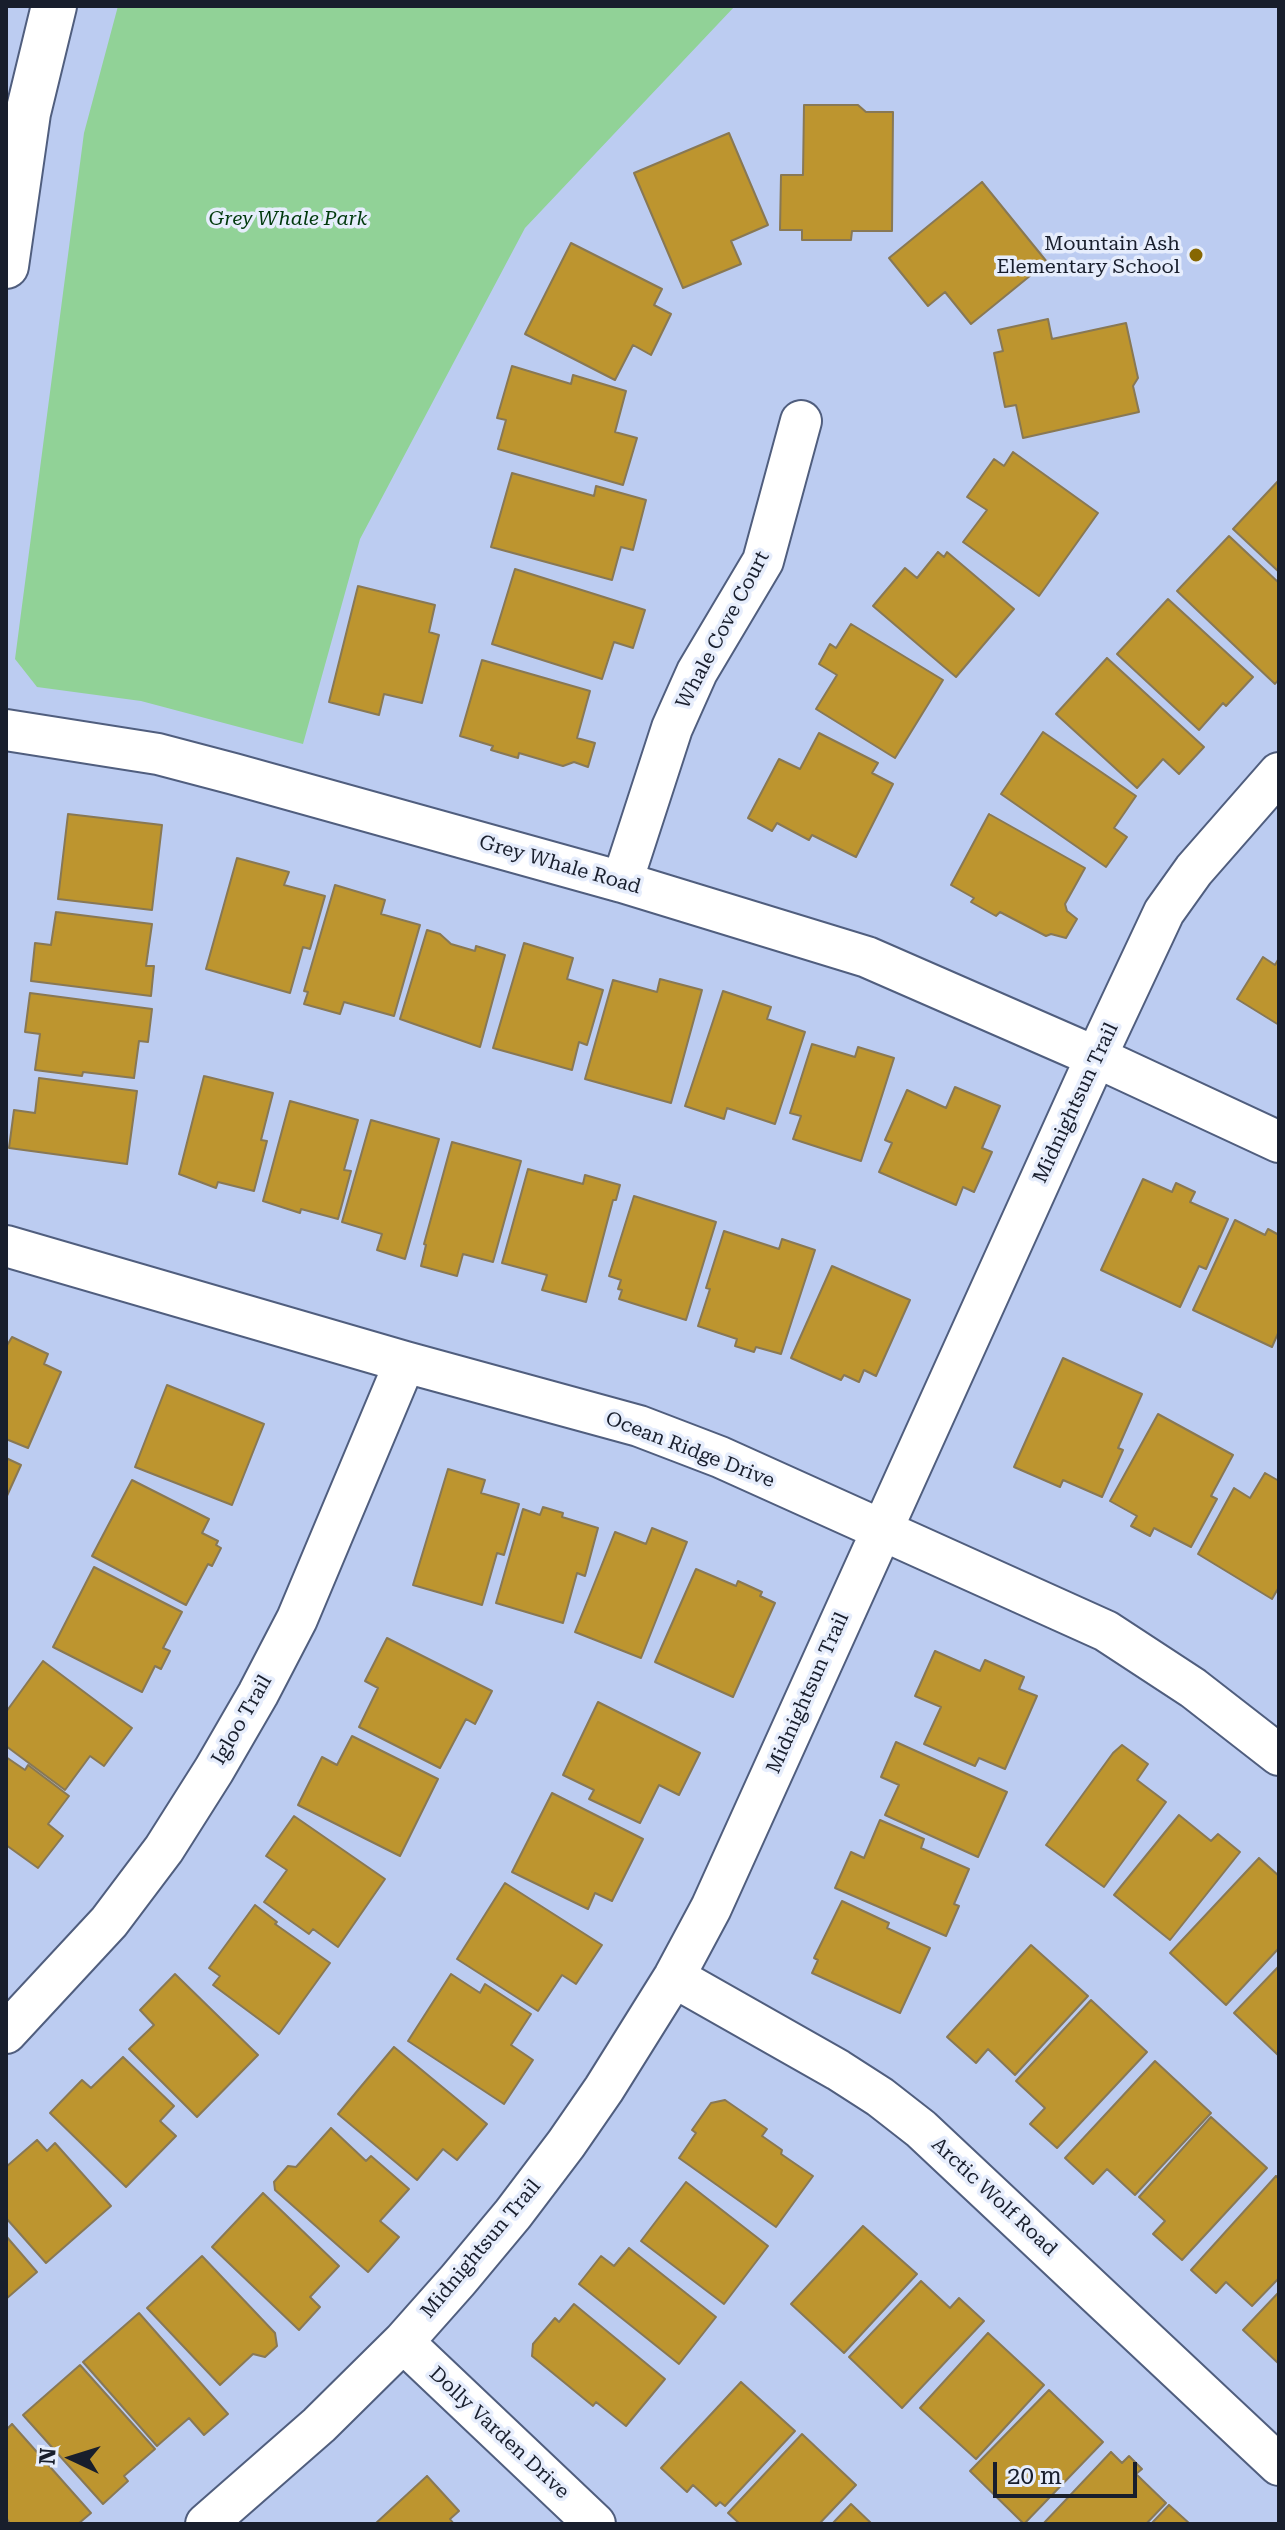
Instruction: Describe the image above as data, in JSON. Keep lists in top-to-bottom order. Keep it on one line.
{"streets":{"street":["Whale Cove Court","Grey Whale Road","Midnightsun Trail","Ocean Ridge Drive","Igloo Trail","Arctic Wolf Road","Dolly Varden Drive"]},"crossings":[["Whale Cove Court","Grey Whale Road"],["Grey Whale Road","Midnightsun Trail"],["Midnightsun Trail","Ocean Ridge Drive"],["Midnightsun Trail","Arctic Wolf Road"],["Midnightsun Trail","Dolly Varden Drive"],["Ocean Ridge Drive","Igloo Trail"]],"parks":["Grey Whale Park"],"places":["Mountain Ash Elementary School"],"scale_bar":"20 m","north":"left"}
